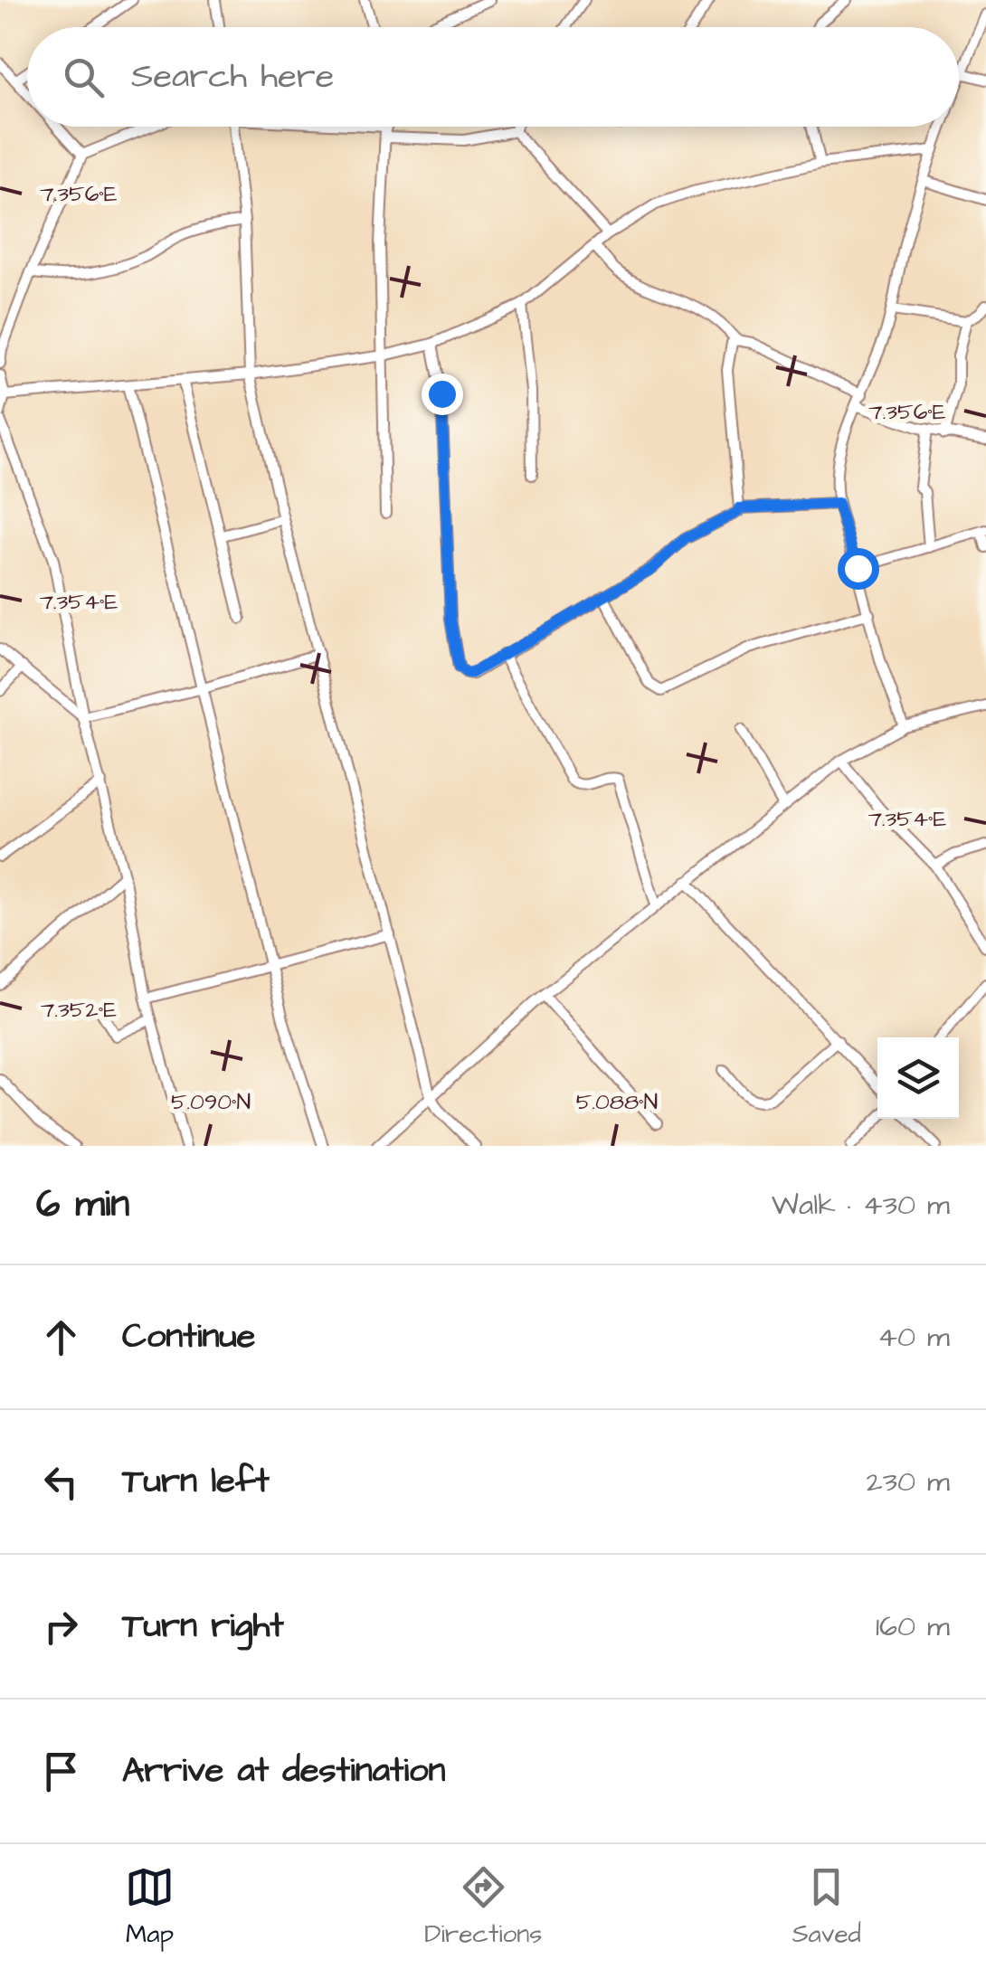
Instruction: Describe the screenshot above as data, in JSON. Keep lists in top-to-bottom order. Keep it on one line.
{"page":{"search":"Search here","heading":["6 min","Walk · 430 m"],"list":[["Continue","40 m"],["Turn left","230 m"],["Turn right","160 m"],"Arrive at destination"],"nav":["Map","Directions","Saved"]},"coordinates":["7.356°E","7.354°E","7.352°E","5.090°N","5.088°N"]}
